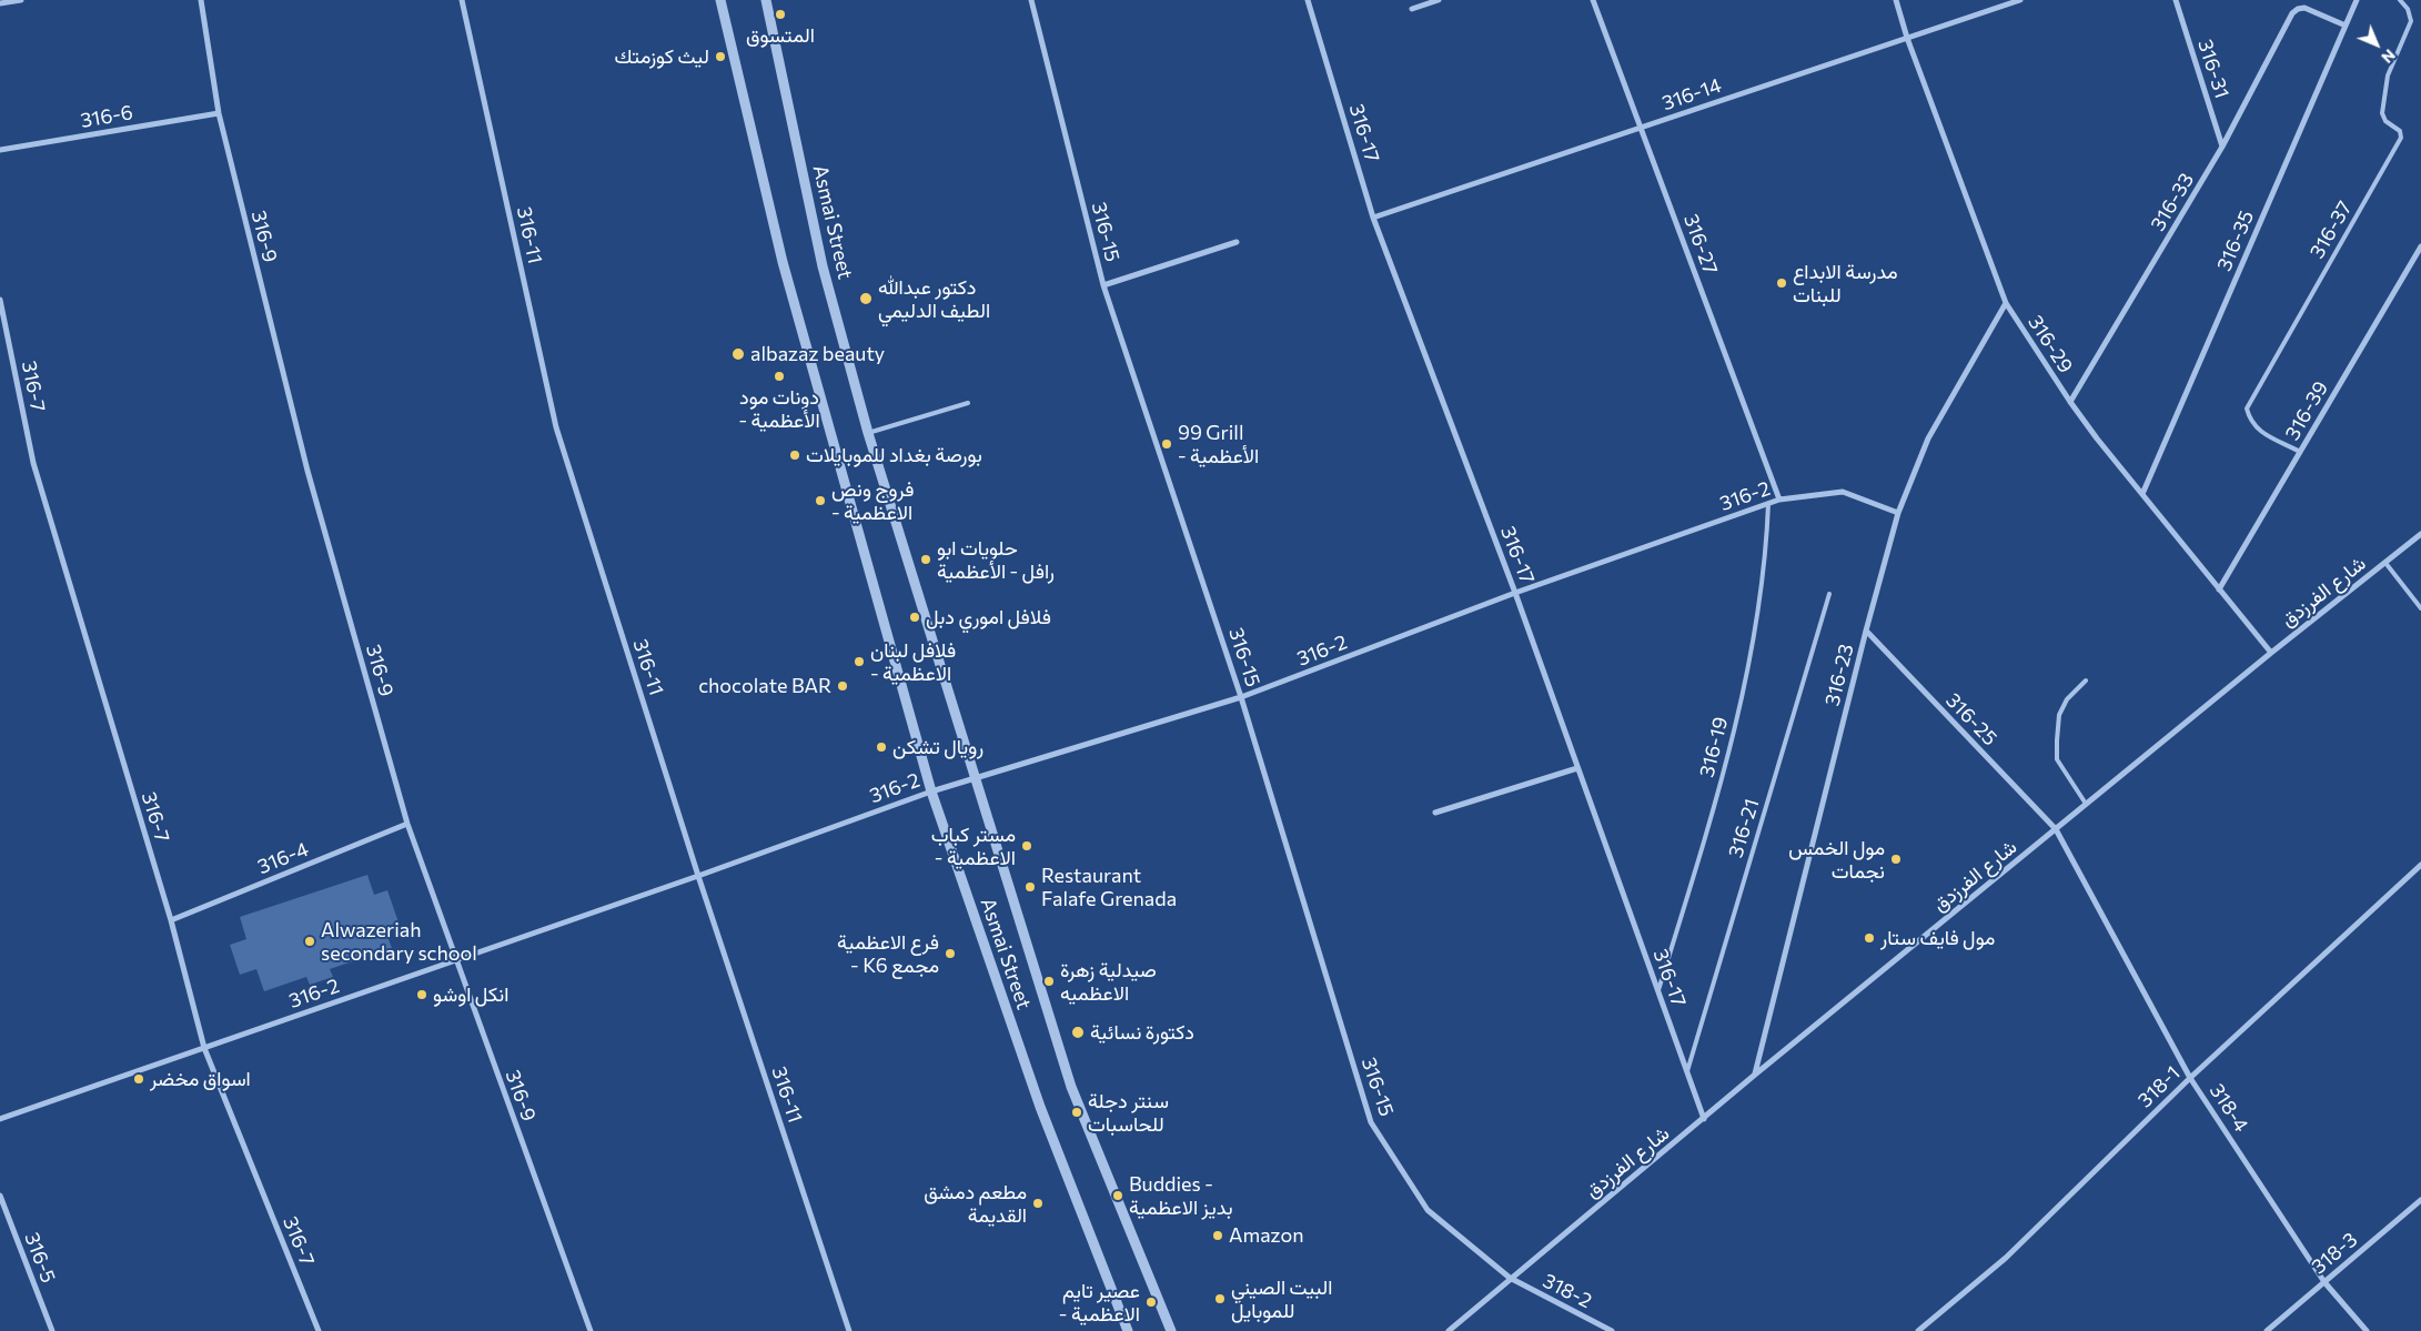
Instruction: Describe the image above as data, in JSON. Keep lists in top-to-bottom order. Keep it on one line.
{"streets":{"street":["316-31","316-14","316-6","316-17","316-33","Asmai Street","316-15","316-11","316-9","316-35","316-27","316-29","316-7","316-39","316-2","شارع الفرزدق","316-23","316-25","316-4","318-1","318-4","318-3","316-5","318-2"],"lane":["316-37","316-19","316-21"]},"crossings":[["316-31","316-33"],["316-14","316-17"],["316-14","316-27"],["316-14","316-29"],["316-6","316-9"],["316-17","316-2"],["316-17","شارع الفرزدق"],["316-17","316-19"],["316-17","316-21"],["316-33","316-35"],["316-33","316-29"],["Asmai Street","316-2"],["316-37","316-39"],["316-15","316-2"],["316-15","شارع الفرزدق"],["316-15","318-2"],["316-11","316-2"],["316-9","316-2"],["316-9","316-4"],["316-35","316-29"],["316-27","316-2"],["316-29","316-39"],["316-29","شارع الفرزدق"],["316-29","316-23"],["316-7","316-2"],["316-7","316-4"],["316-2","316-23"],["316-2","316-19"],["شارع الفرزدق","316-23"],["شارع الفرزدق","316-25"],["شارع الفرزدق","318-4"],["شارع الفرزدق","318-2"],["316-23","316-25"],["316-25","318-4"],["318-1","318-4"],["318-4","318-3"]],"places":["المتسوق","ليث كوزمتك","مدرسة الابداع للبنات","دكتور عبدالله الطيف الدليمي","albazaz beauty","دونات مود - الأعظمية","99 Grill - الأعظمية","بورصة بغداد للموبايلات","فروج ونص - الاعظمية","حلويات ابو رافل - الأعظمية","فلافل اموري دبل","فلافل لبنان - الاعظمية","chocolate BAR","رويال تشكن","مستر كباب - الاعظمية","مول الخمس نجمات","Restaurant Falafe Grenada","مول فايف ستار","Alwazeriah secondary school","فرع الاعظمية - K6 مجمع","صيدلية زهرة الاعظميه","انكل اوشو","دكتورة نسائية","اسواق مخضر","سنتر دجلة للحاسبات","Buddies - بديز الاعظمية","مطعم دمشق القديمة","Amazon","البيت الصيني للموبايل","عصير تايم - الاعظمية"],"north":"bottom right"}
